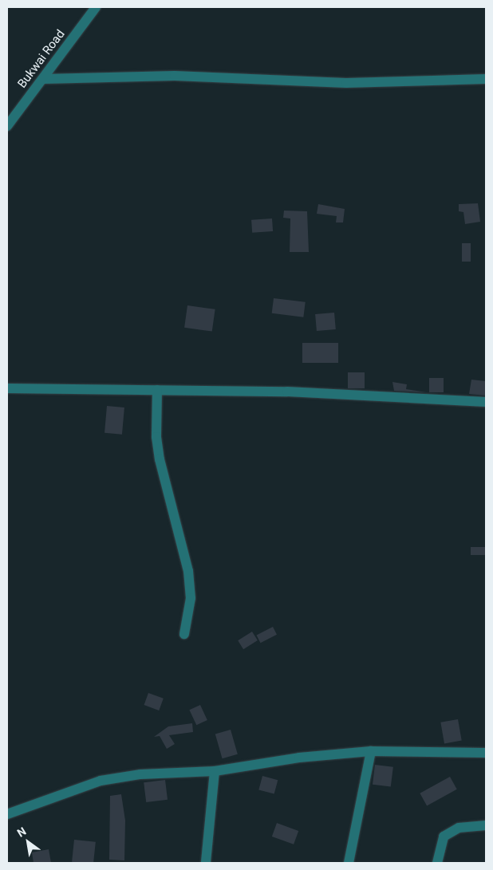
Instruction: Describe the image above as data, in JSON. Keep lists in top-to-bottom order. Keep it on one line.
{"streets":{"street":["Bukwai Road"]},"north":"top left"}
